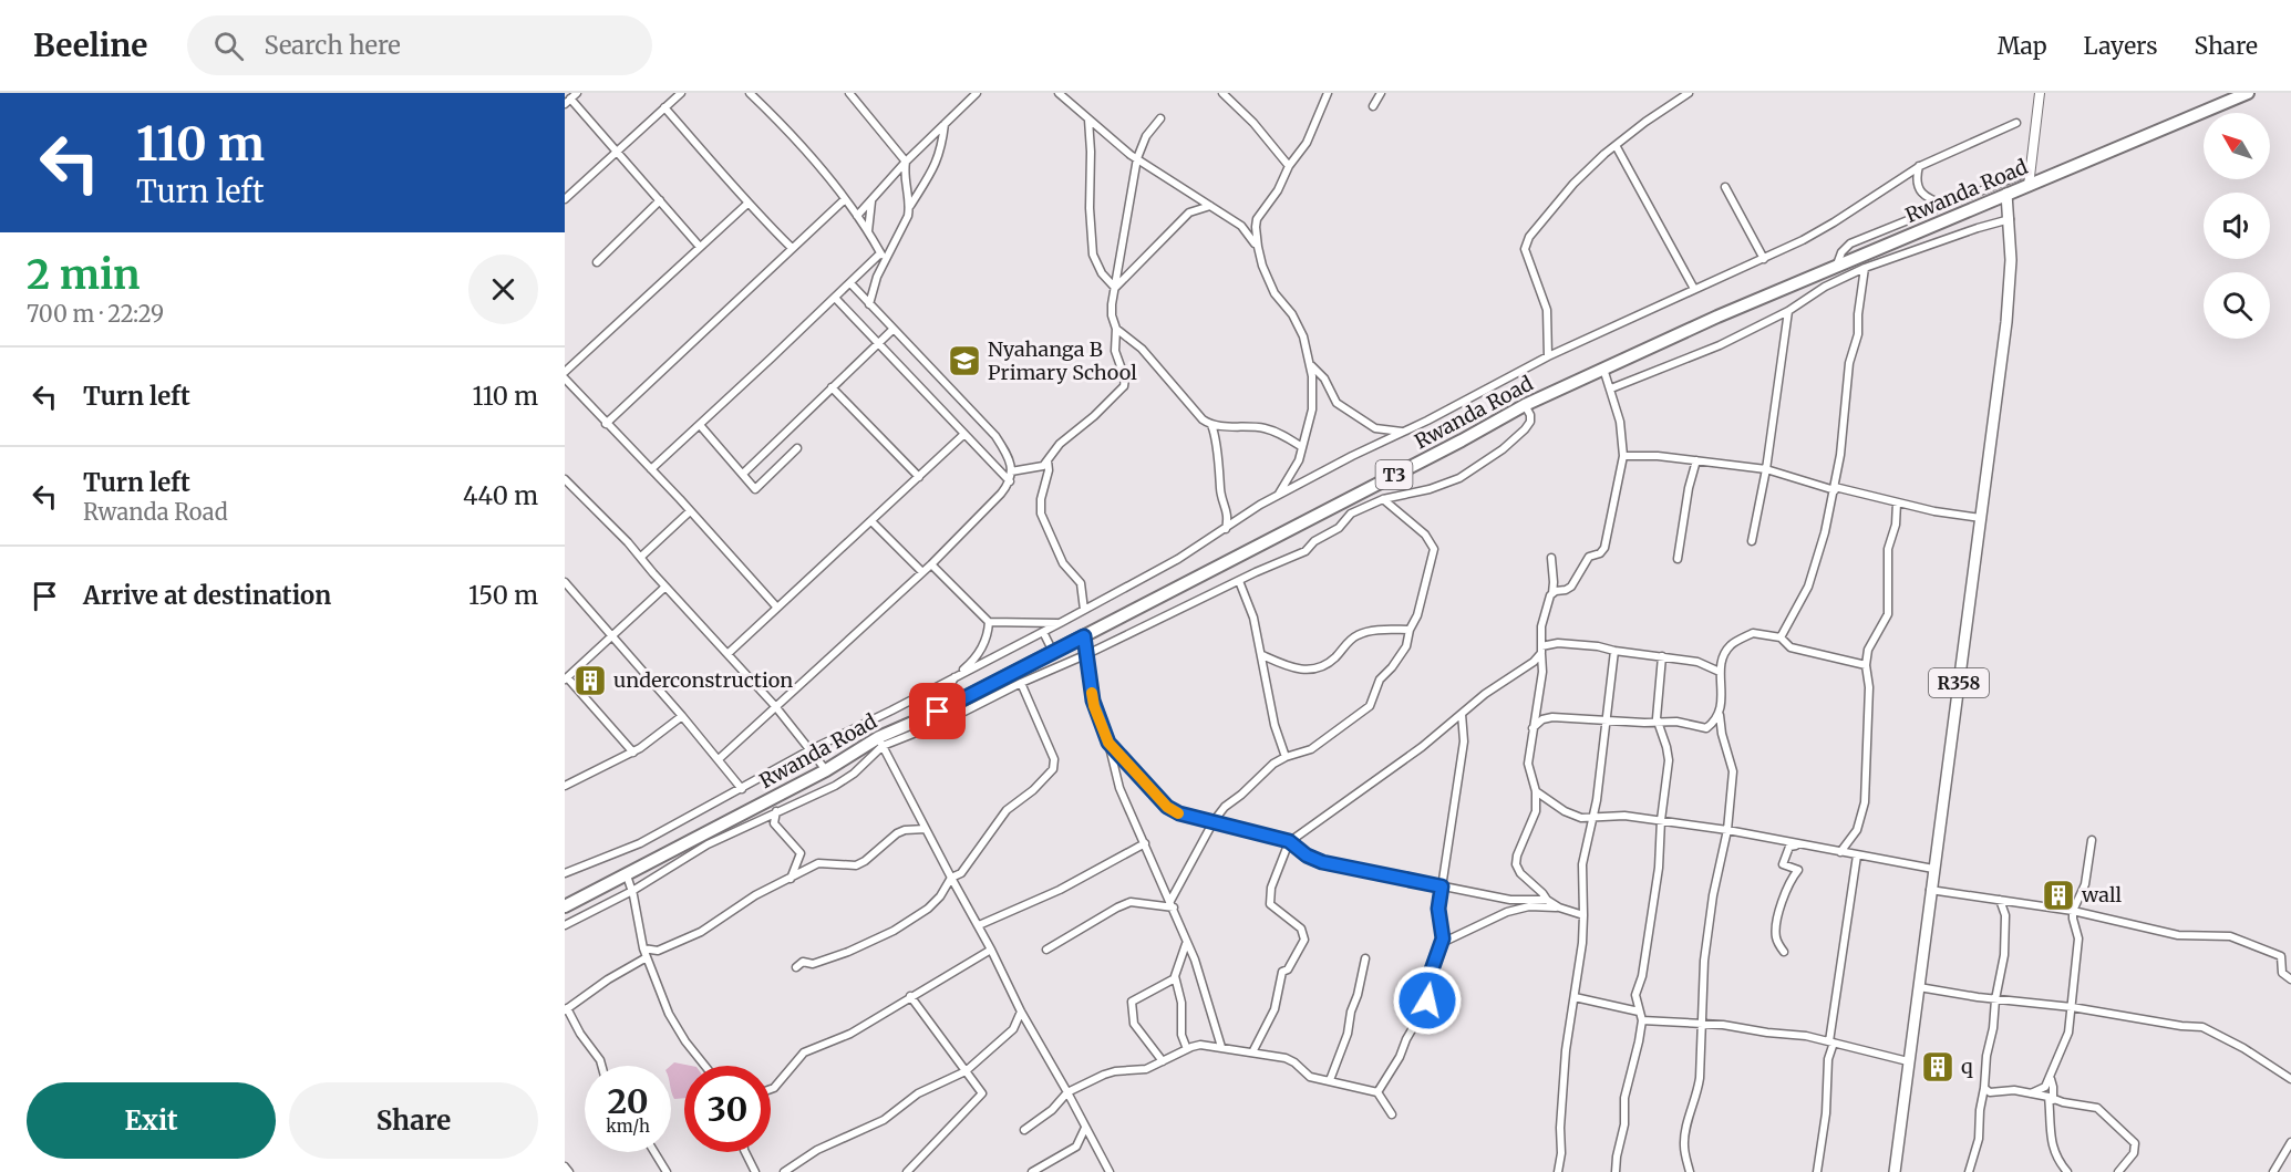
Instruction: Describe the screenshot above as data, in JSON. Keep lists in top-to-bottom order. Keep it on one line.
{"streets":{"highway":["Rwanda Road","T3"],"main road":["R358"]},"crossings":[["Rwanda Road","R358"]],"places":{"school or university":["Nyahanga B Primary School"],"building":["underconstruction","wall","q"]},"north":"top left","page":{"header":"Beeline","search":"Search here","nav":["Map","Layers","Share"],"turn":["110 m","Turn left"],"heading":["2 min","700 m · 22:29"],"list":[{"name":"Turn left","value":"110 m"},{"name":"Turn left","note":"Rwanda Road","value":"440 m"},{"name":"Arrive at destination","value":"150 m"}],"speed":"20 km/h","limit":"30","buttons":["Exit","Share"]}}
